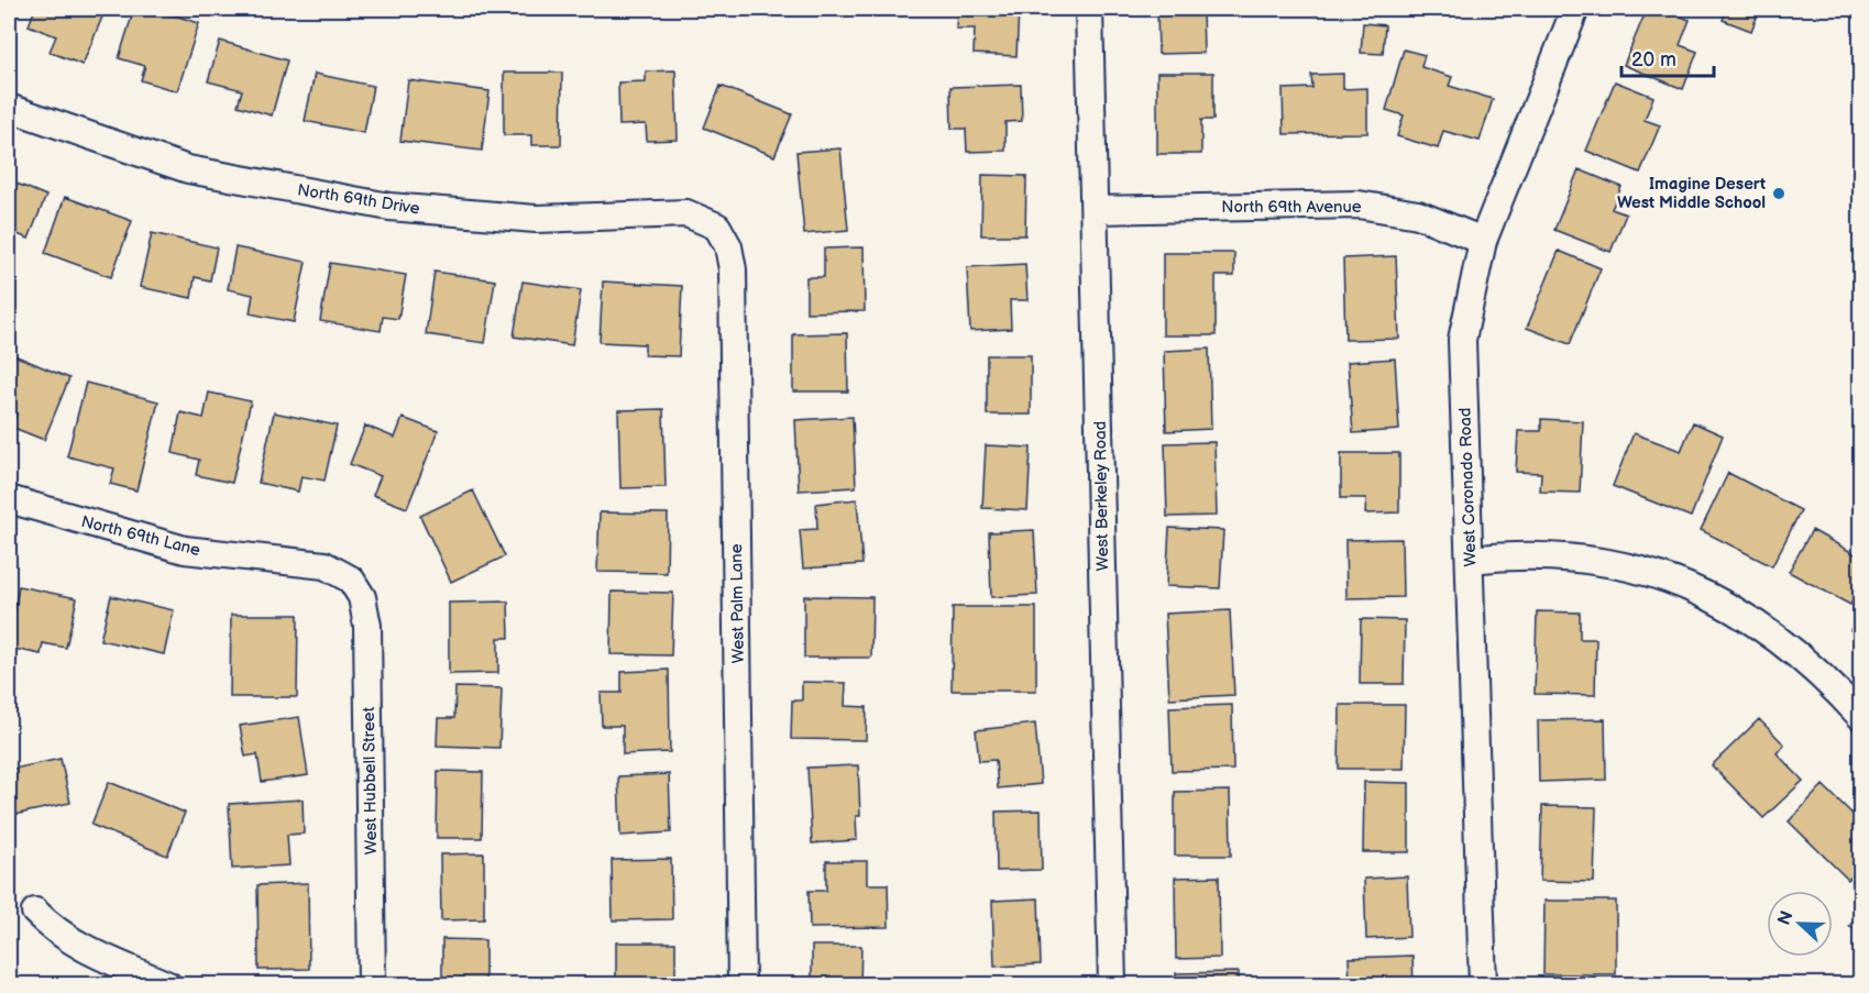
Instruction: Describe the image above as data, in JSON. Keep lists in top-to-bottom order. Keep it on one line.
{"streets":{"street":["North 69th Drive","North 69th Avenue","West Coronado Road","West Berkeley Road","North 69th Lane","West Palm Lane","West Hubbell Street"]},"crossings":[["North 69th Drive","West Palm Lane"],["North 69th Avenue","West Coronado Road"],["North 69th Avenue","West Berkeley Road"],["North 69th Lane","West Hubbell Street"]],"places":["Imagine Desert West Middle School"],"scale_bar":"20 m","north":"left"}
